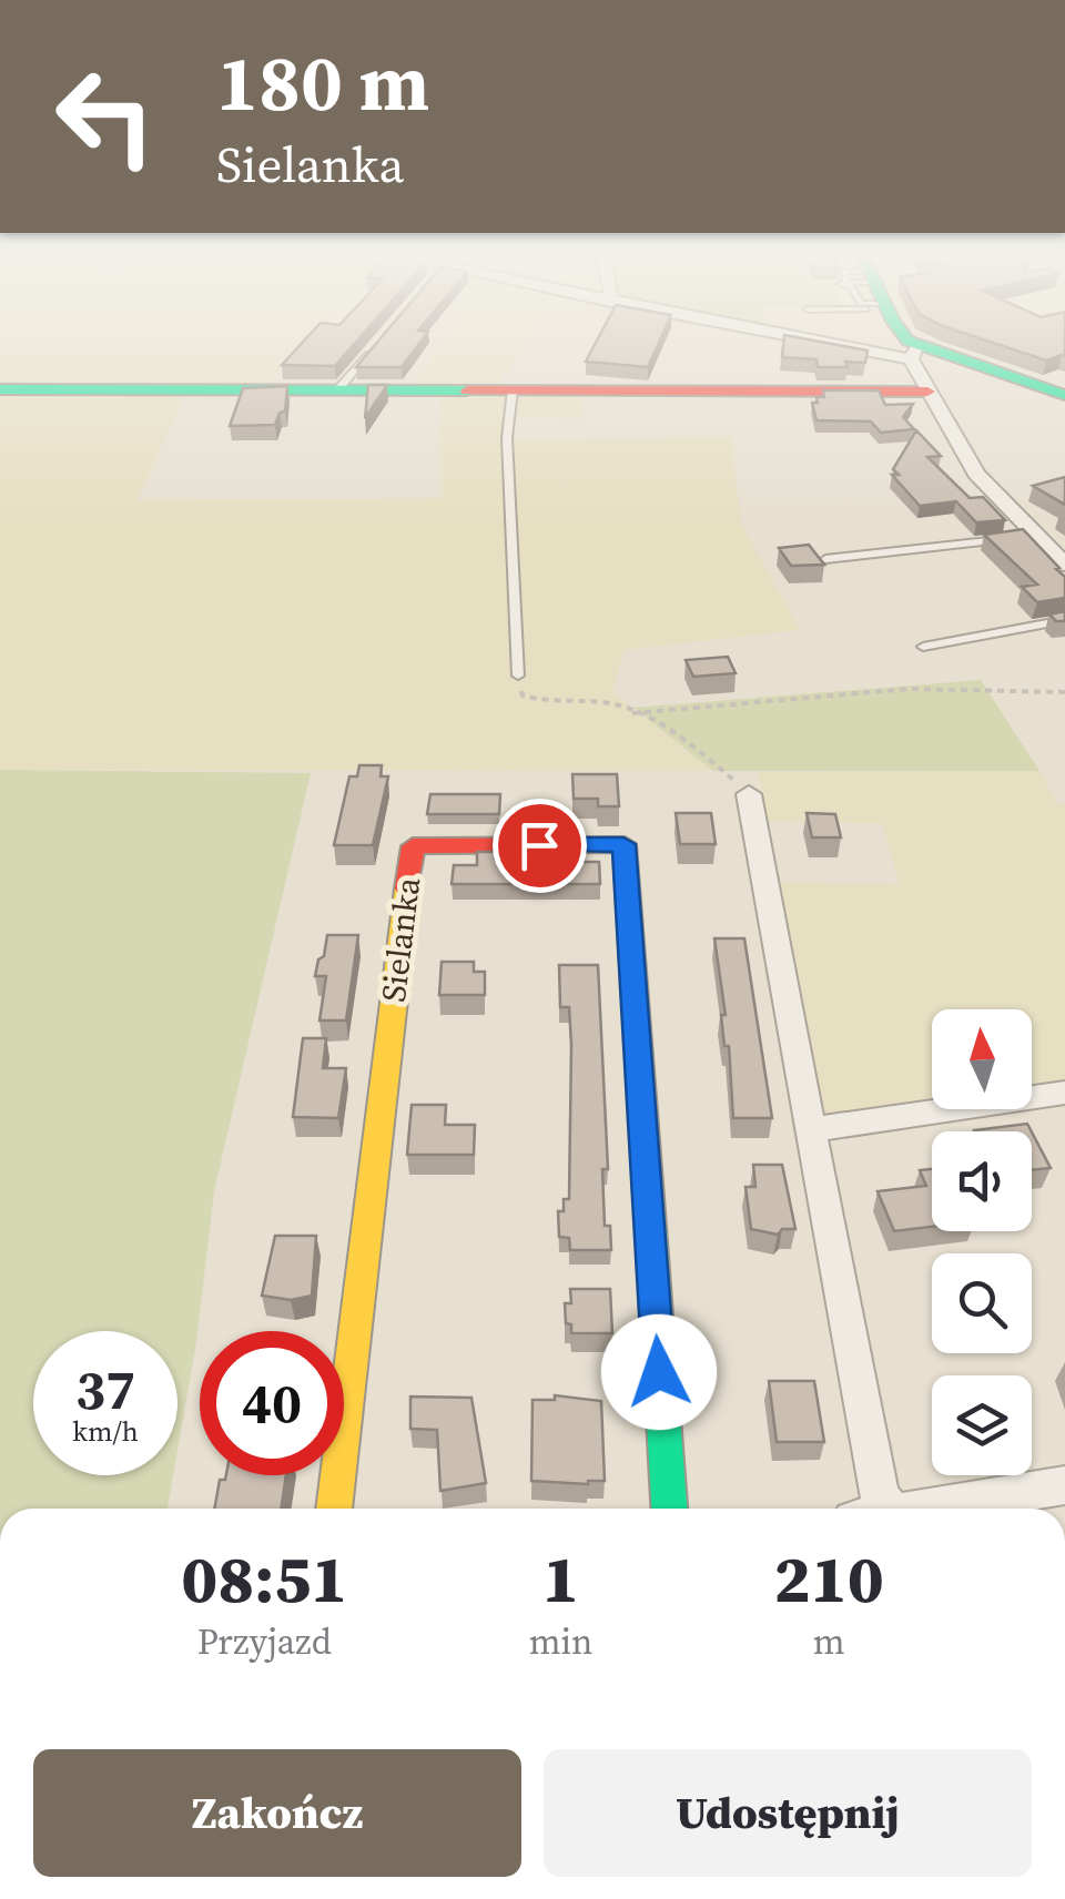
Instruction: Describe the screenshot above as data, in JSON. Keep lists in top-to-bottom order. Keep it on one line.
{"streets":{"street":["Sielanka"]},"north":"top","page":{"turn":["180 m","Sielanka"],"speed":"37 km/h","limit":"40","eta":["08:51","Przyjazd","1","min","210","m"],"buttons":["Zakończ","Udostępnij"]}}
